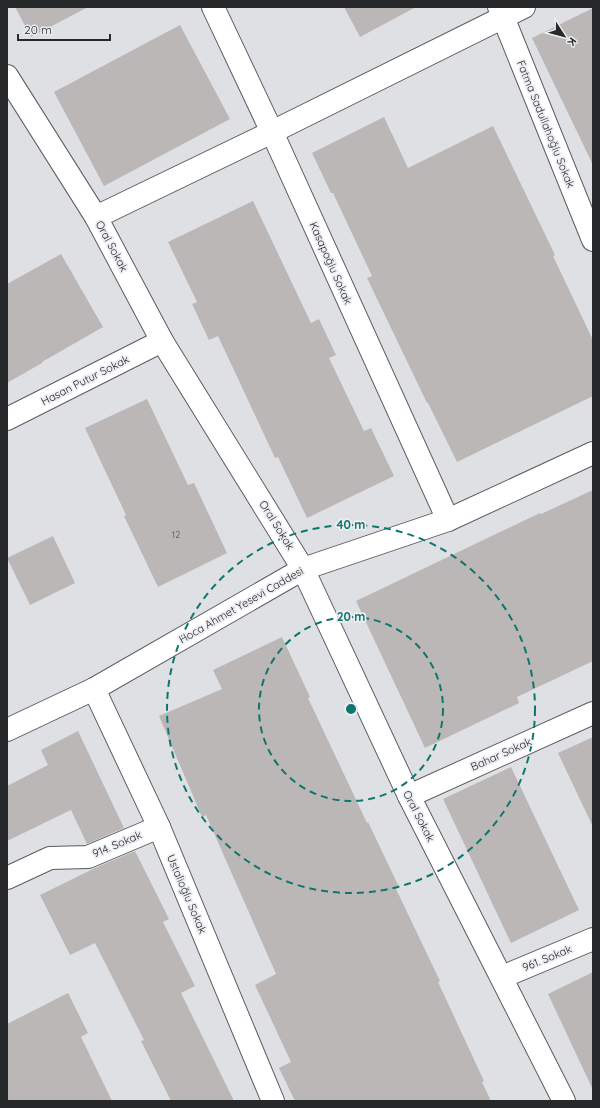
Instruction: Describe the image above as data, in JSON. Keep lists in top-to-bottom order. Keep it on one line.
{"streets":{"street":["Fatma Sadullahoğlu Sokak","Oral Sokak","Kasapoğlu Sokak","Hasan Putur Sokak","Hoca Ahmet Yesevi Caddesi","Bahar Sokak","914. Sokak","Ustalioğlu Sokak","961. Sokak"]},"crossings":[["Oral Sokak","Hasan Putur Sokak"],["Oral Sokak","Hoca Ahmet Yesevi Caddesi"],["Oral Sokak","Bahar Sokak"],["Oral Sokak","961. Sokak"],["Kasapoğlu Sokak","Hoca Ahmet Yesevi Caddesi"],["Hoca Ahmet Yesevi Caddesi","Ustalioğlu Sokak"],["914. Sokak","Ustalioğlu Sokak"]],"house_numbers":["12"],"scale_bar":"20 m","north":"bottom right","rings":["40 m","20 m"]}
